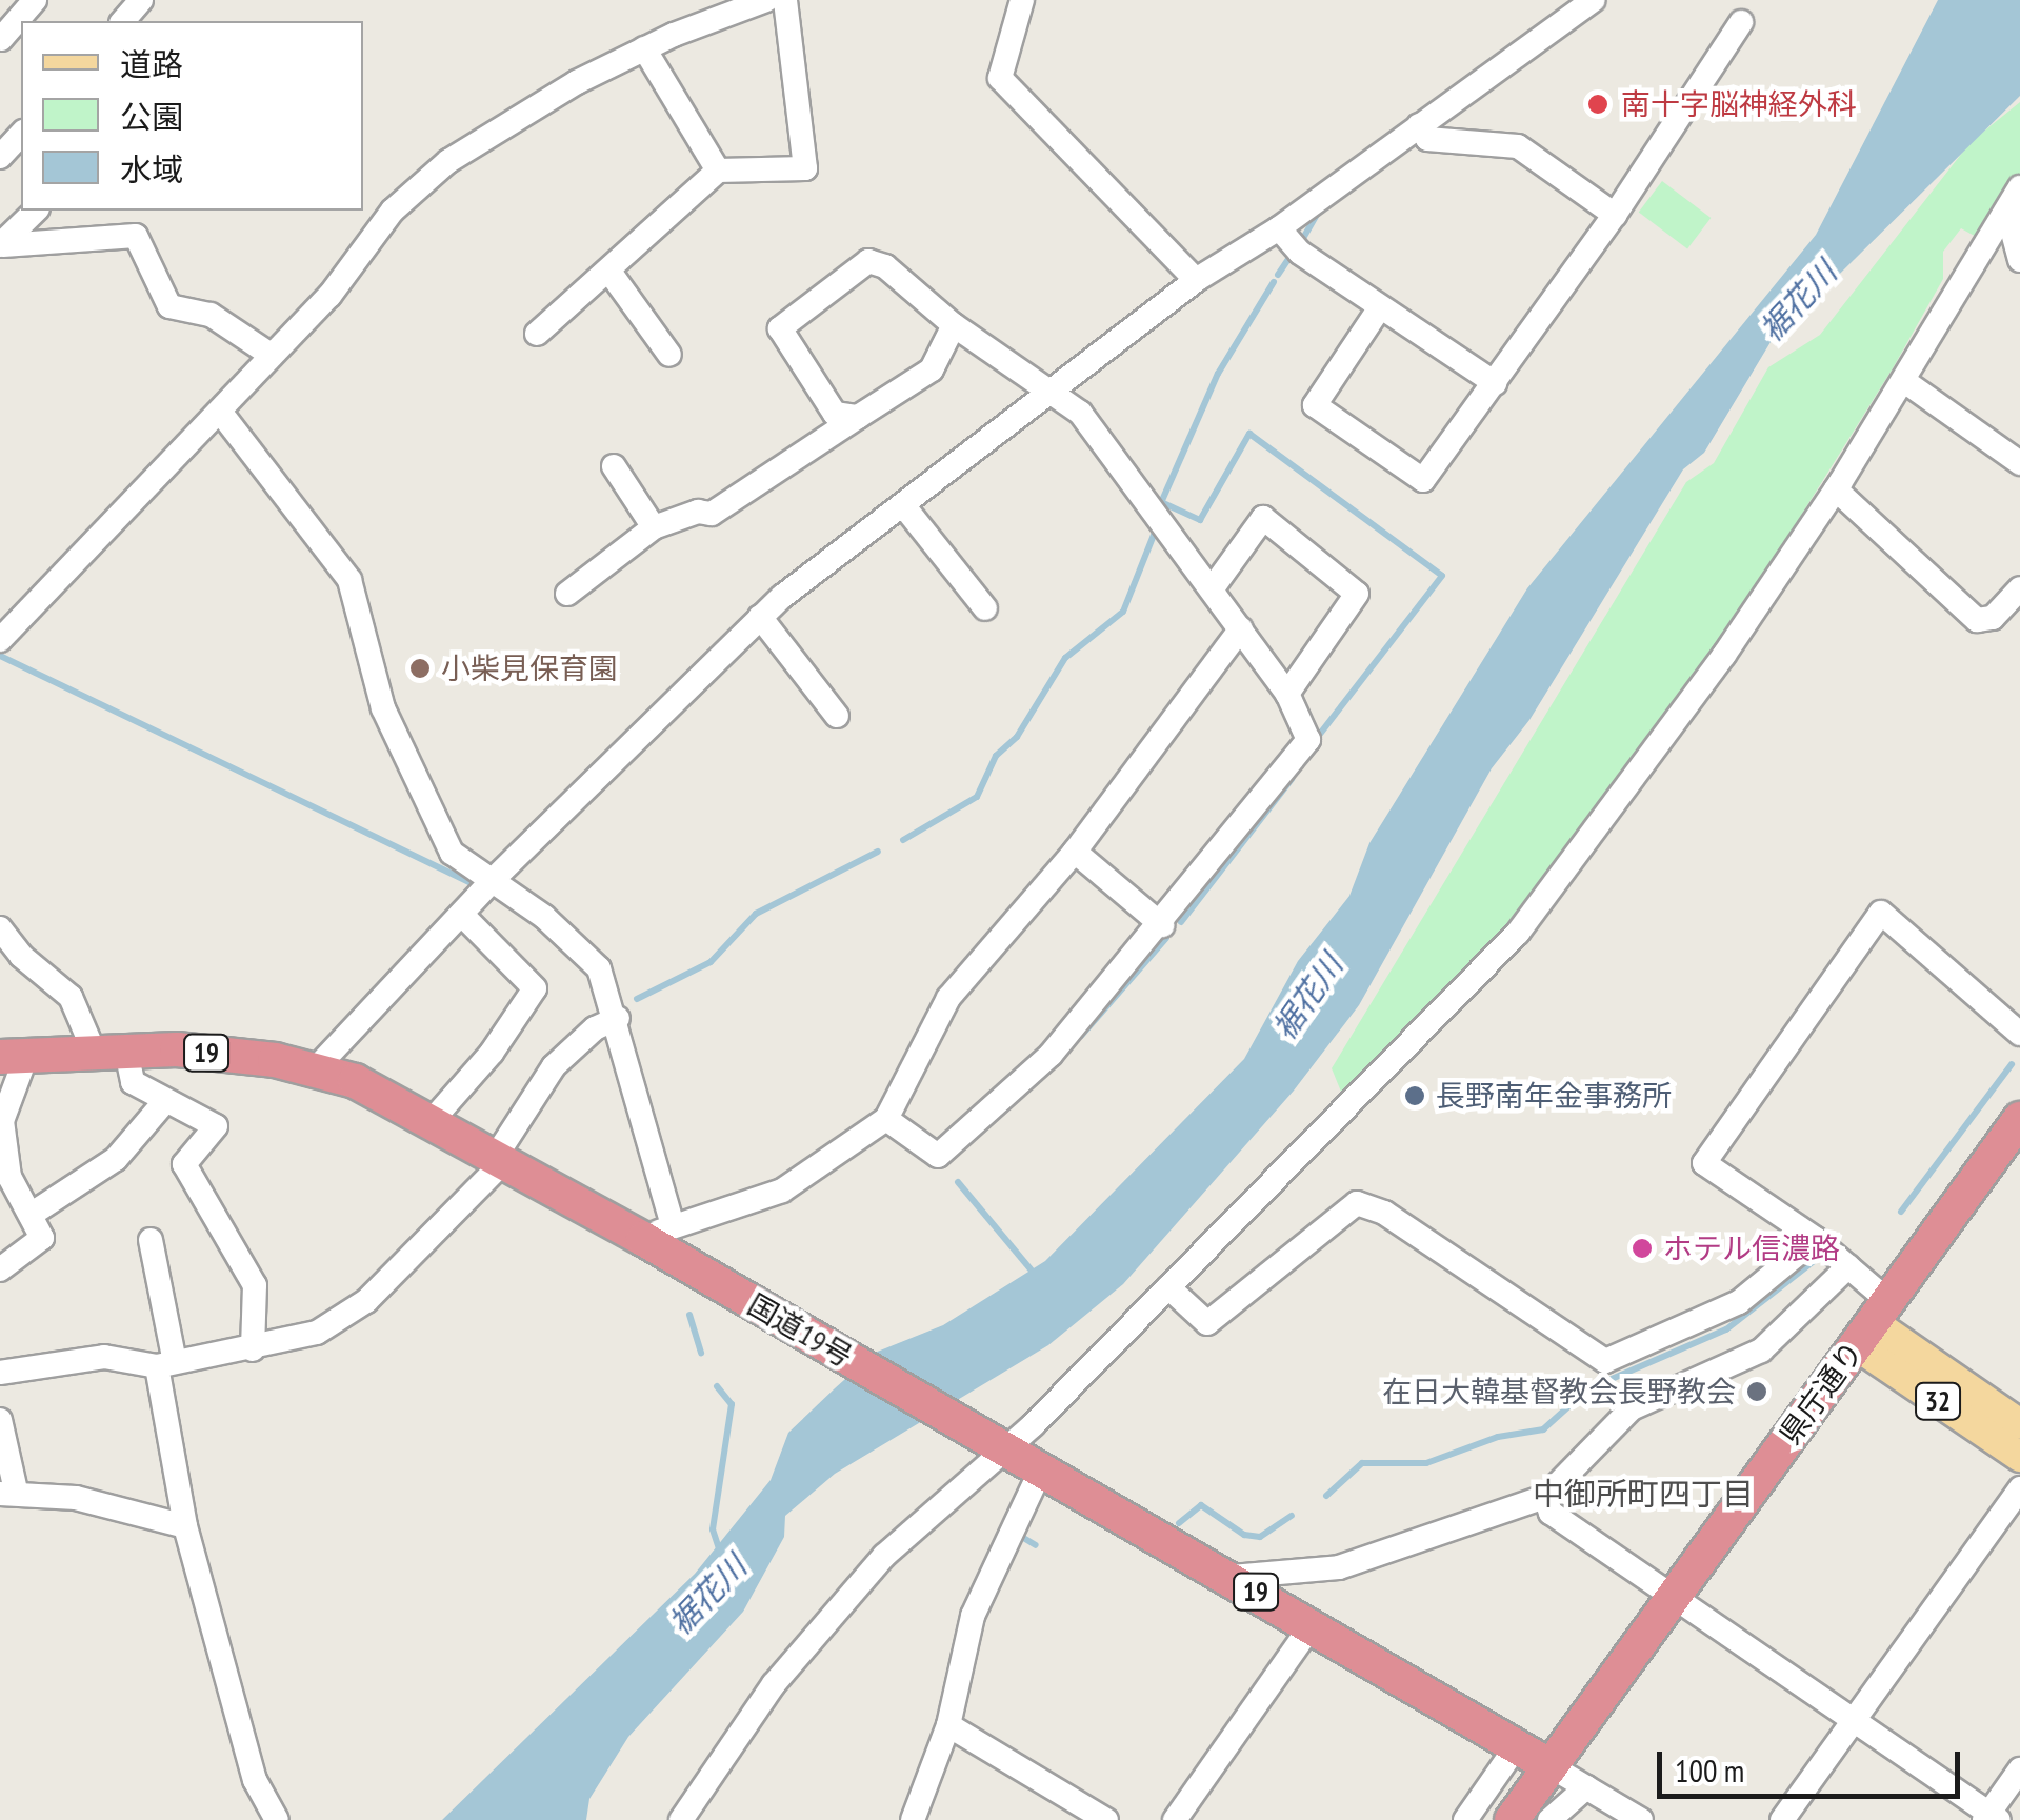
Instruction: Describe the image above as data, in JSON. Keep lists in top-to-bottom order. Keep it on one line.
{"streets":{"highway":["19","国道19号","県庁通り"],"main road":["32"]},"crossings":[["国道19号","県庁通り"],["県庁通り","32"]],"districts":["中御所町四丁目"],"water":["裾花川"],"places":["南十字脳神経外科","小柴見保育園","長野南年金事務所","ホテル信濃路","在日大韓基督教会長野教会"],"legend":["道路","公園","水域"],"scale_bar":"100 m"}
